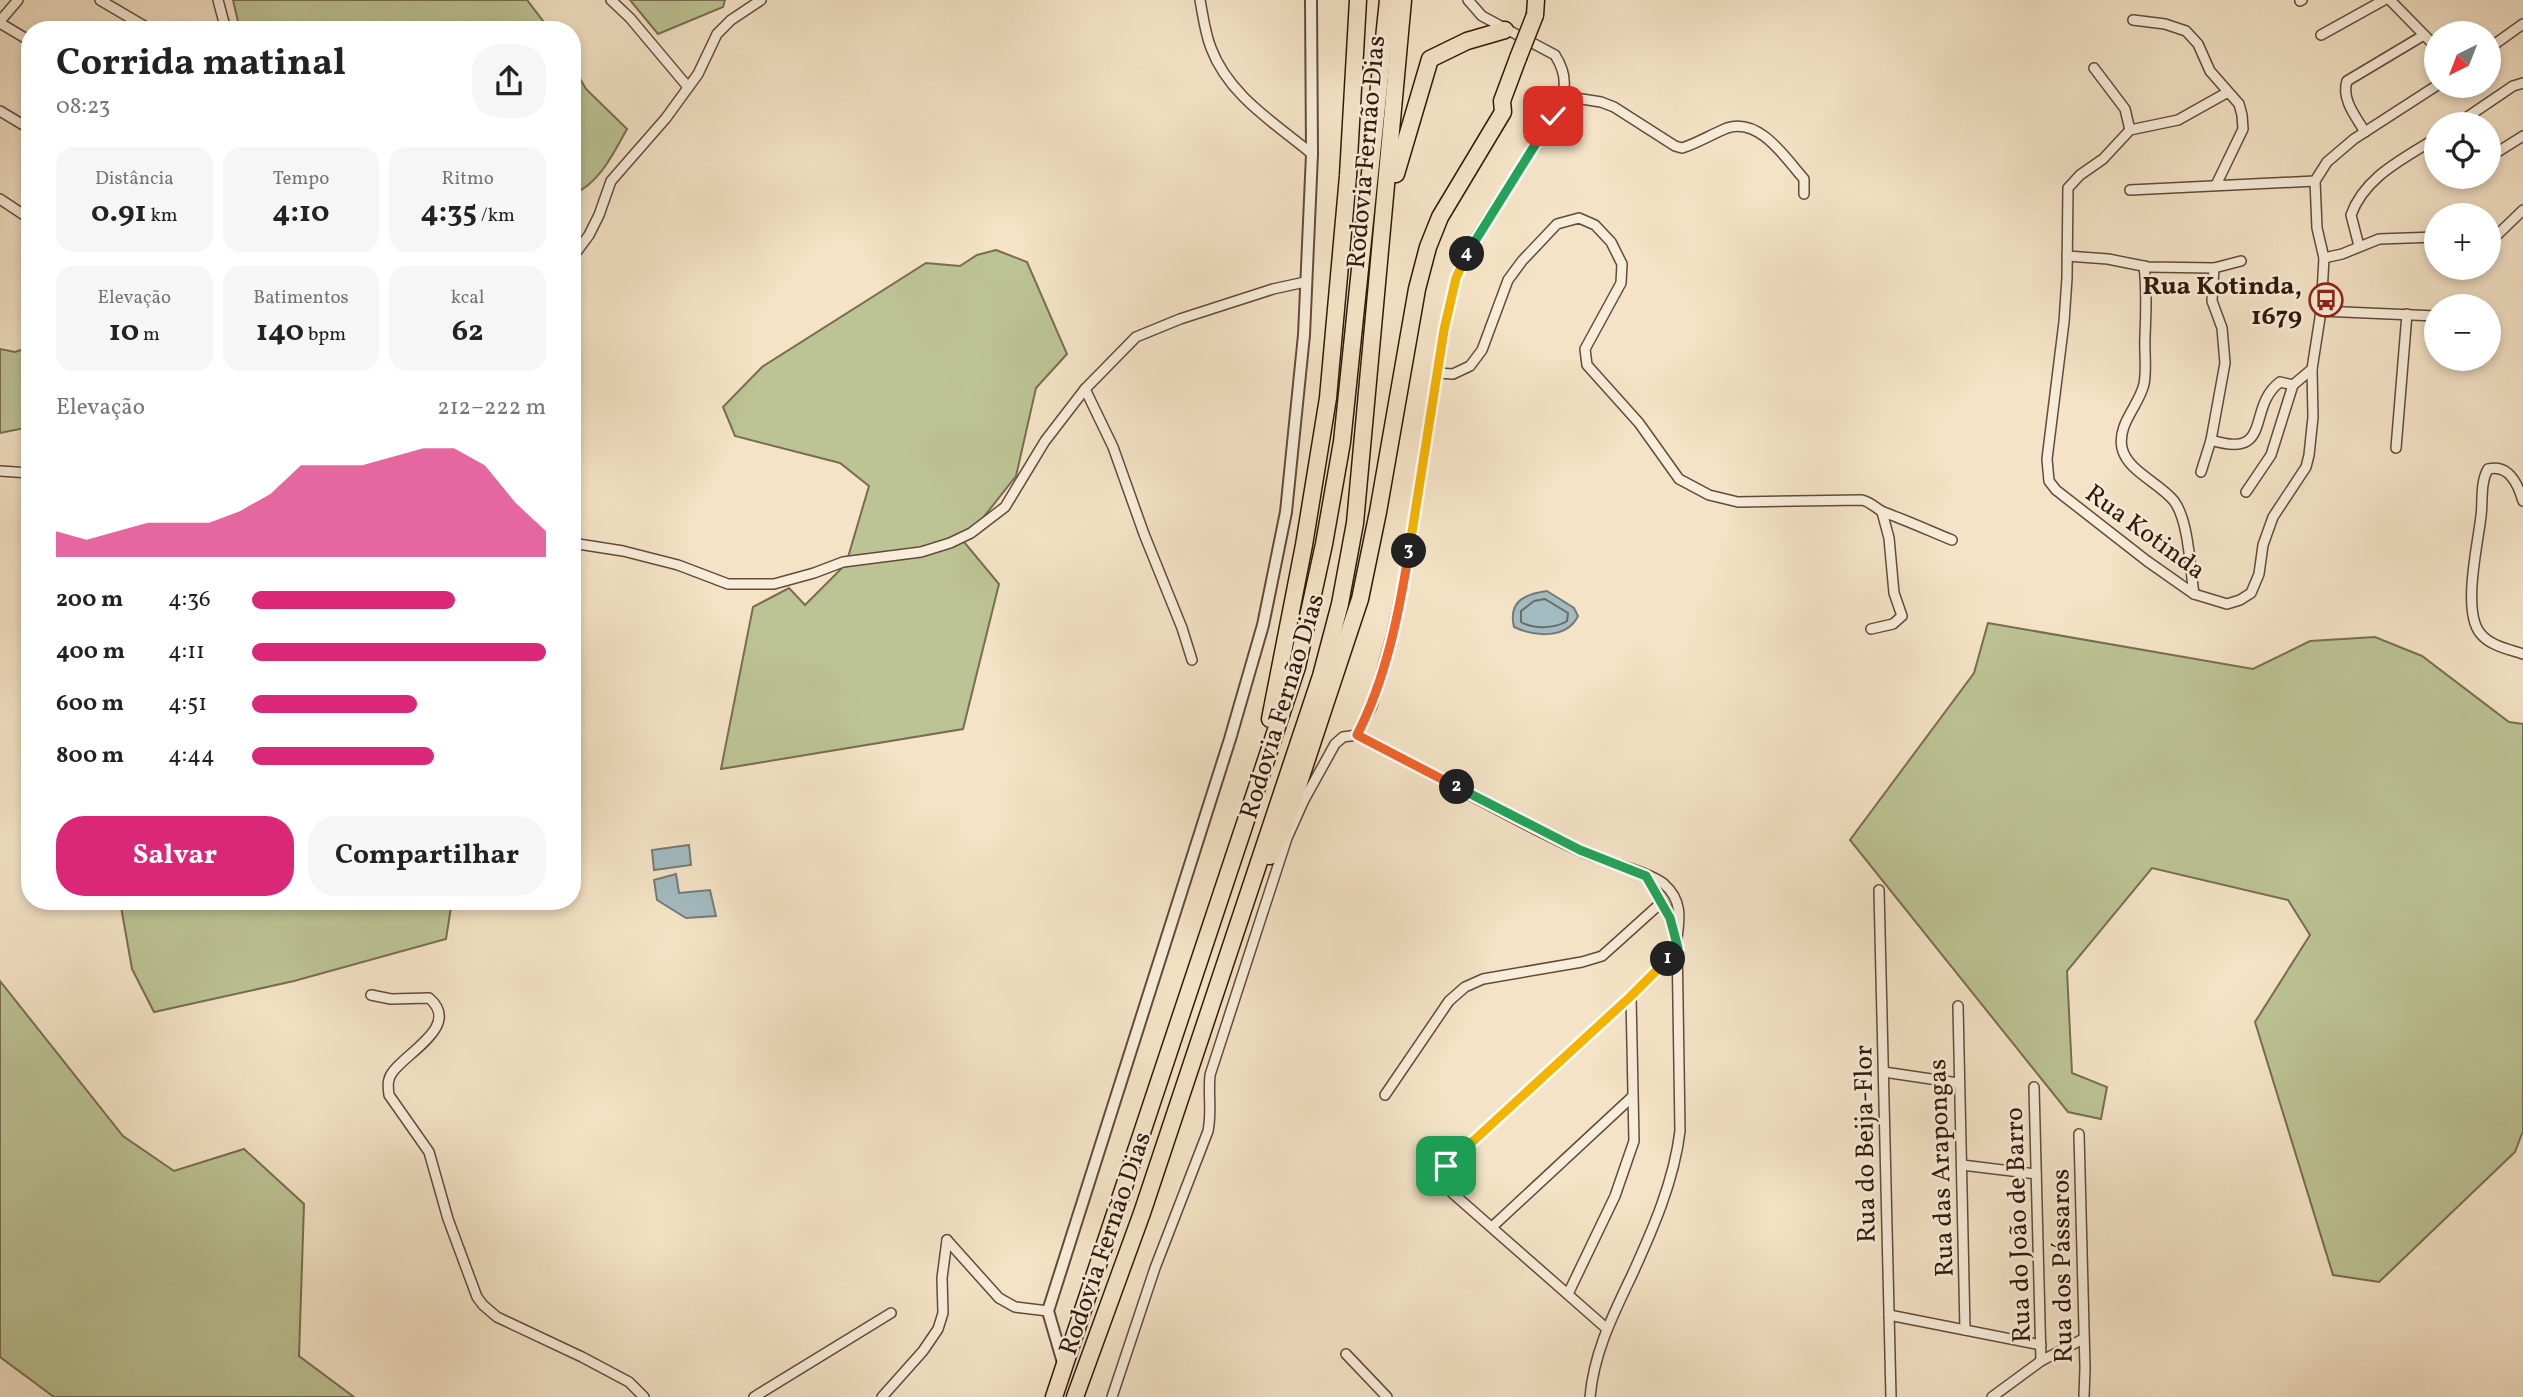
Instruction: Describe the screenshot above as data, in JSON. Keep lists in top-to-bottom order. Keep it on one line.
{"streets":{"highway":["Rodovia Fernão Dias"],"street":["Rua Kotinda","Rua do Beija-Flor","Rua das Arapongas","Rua do João de Barro","Rua dos Pássaros"]},"places":{"bus stop":["Rua Kotinda, 1679"]},"north":"bottom left","page":{"map_buttons":["+","−"],"heading":["Corrida matinal","08:23"],"stats":[["Distância","0.91 km"],["Tempo","4:10"],["Ritmo","4:35 /km"],["Elevação","10 m"],["Batimentos","140 bpm"],["kcal","62"]],"pins":["4","3","2","1"],"chart":["Elevação","212–222 m"],"list":[{"name":"200 m","note":"4:36"},{"name":"400 m","note":"4:11"},{"name":"600 m","note":"4:51"},{"name":"800 m","note":"4:44"}],"buttons":["Salvar","Compartilhar"]}}
